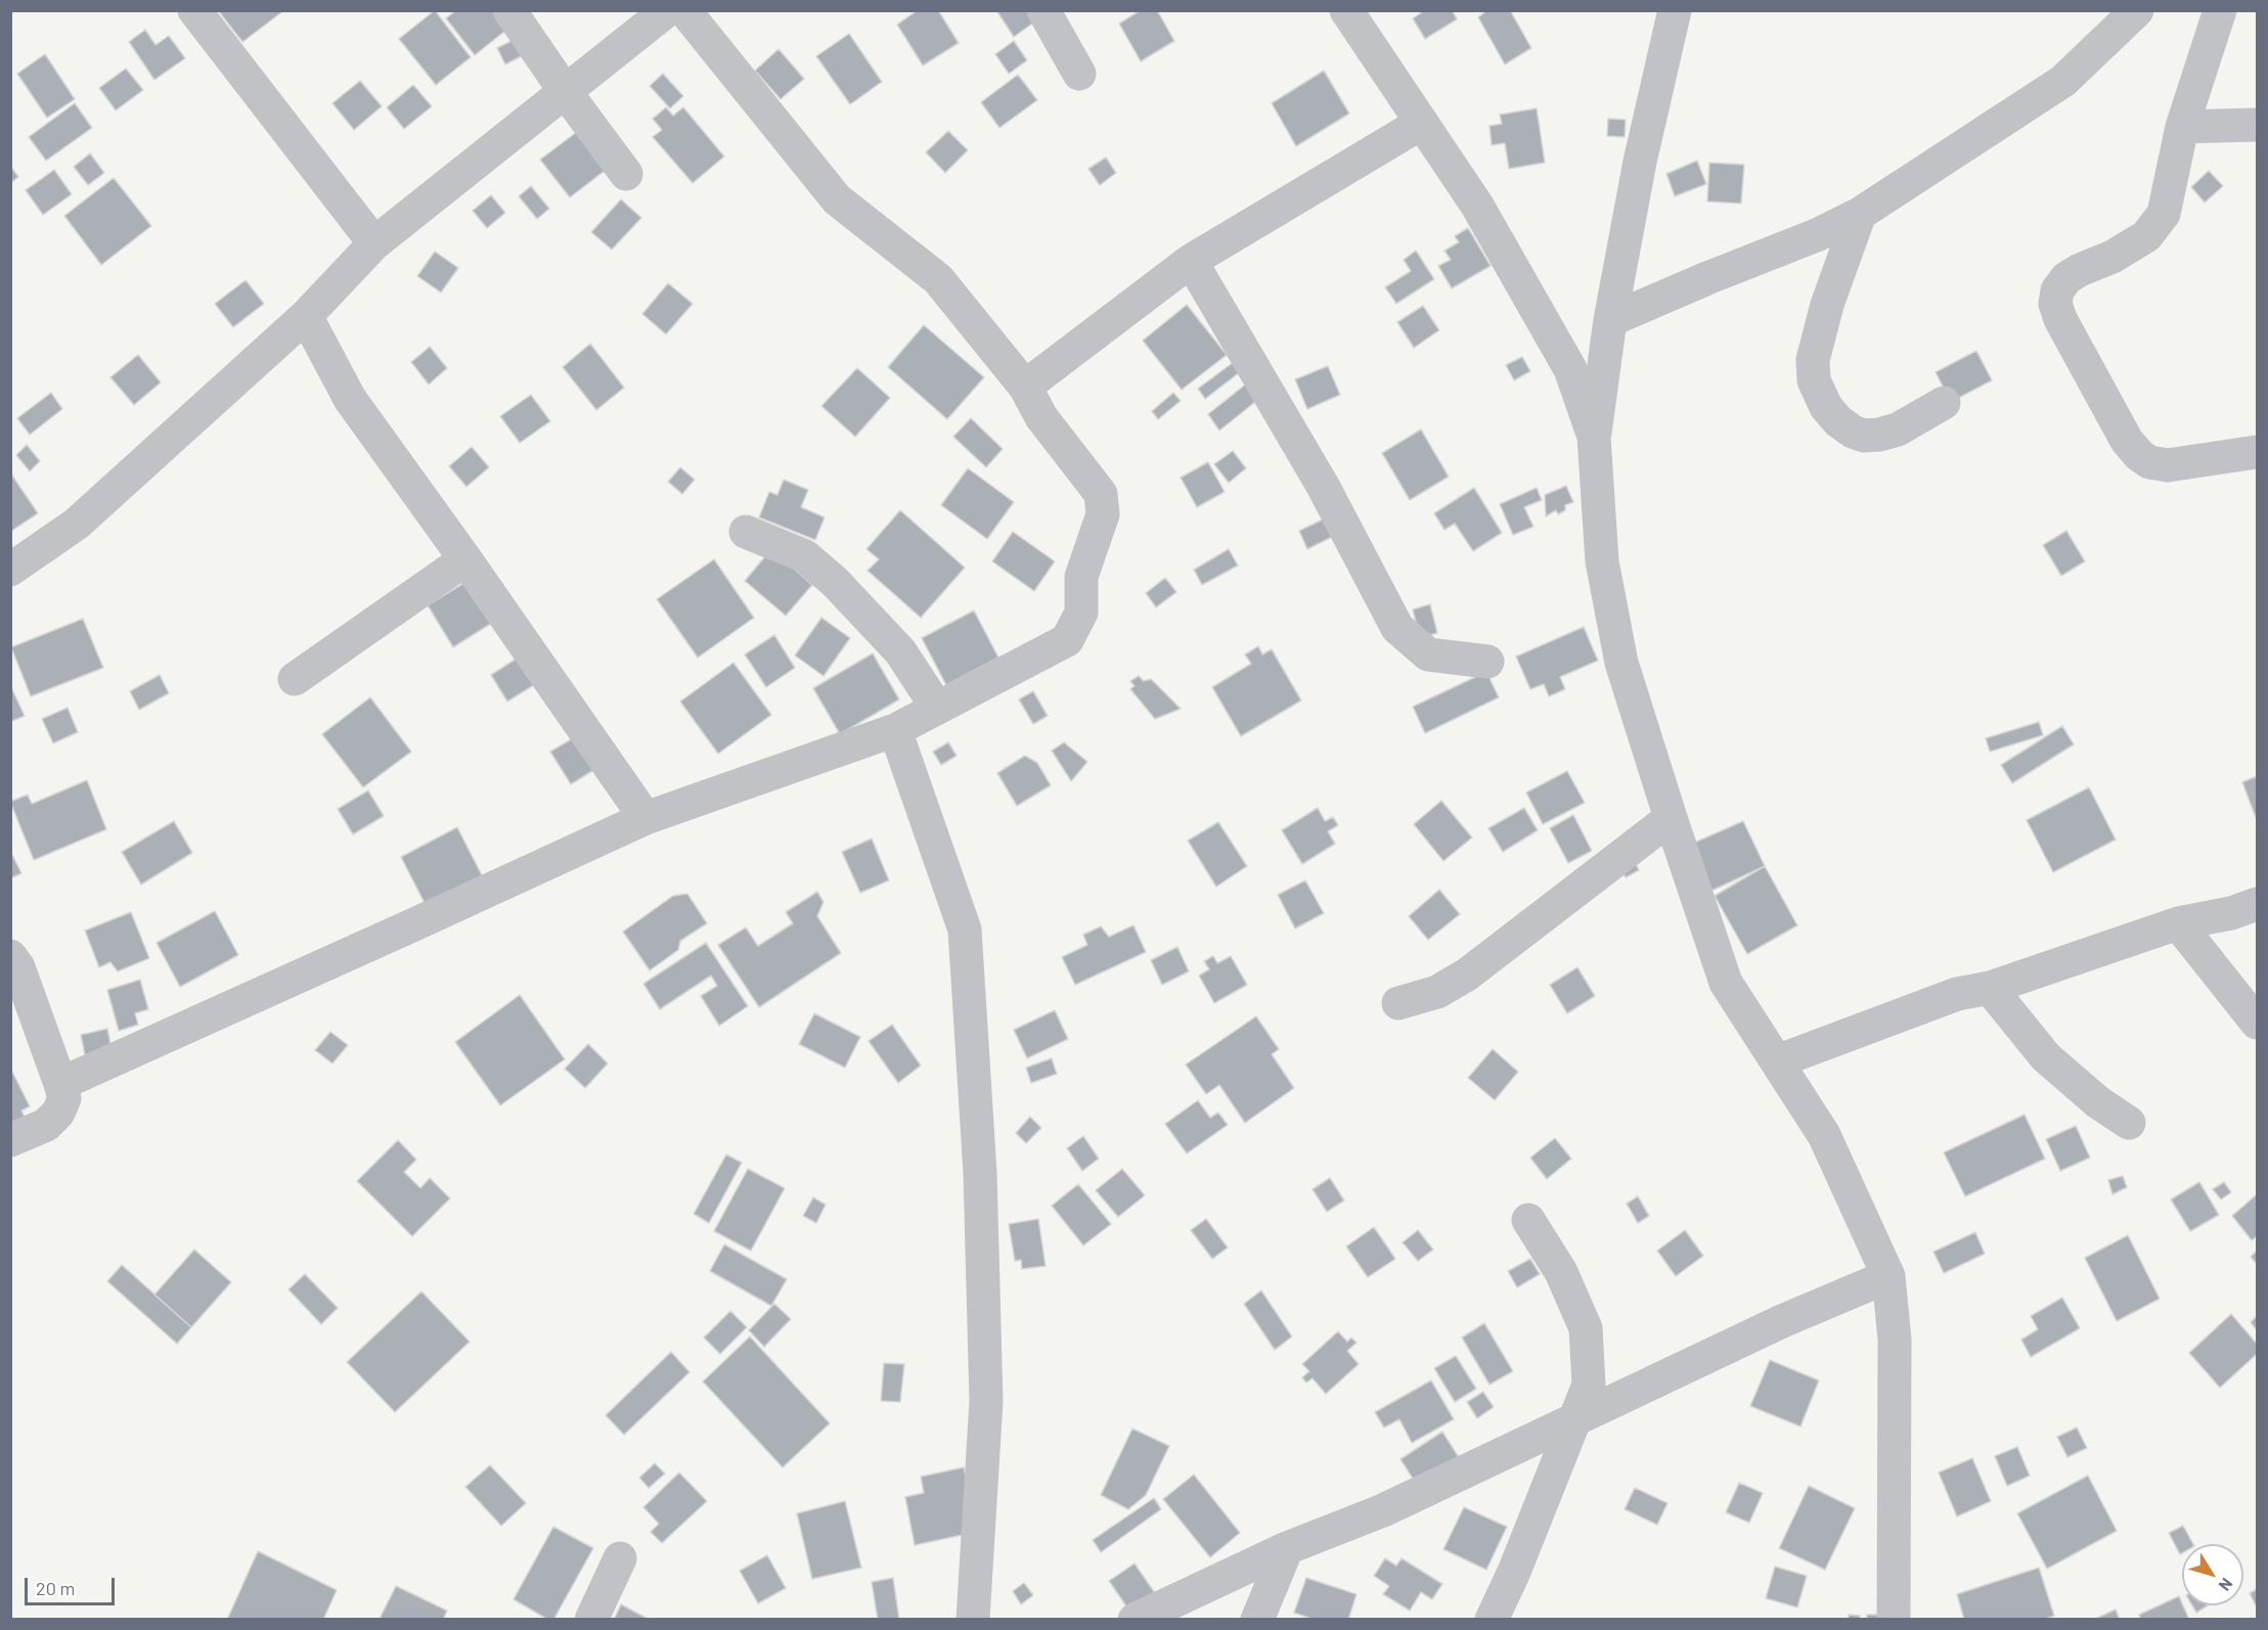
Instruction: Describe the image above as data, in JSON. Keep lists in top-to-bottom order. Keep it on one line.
{"scale_bar":"20 m","north":"bottom right"}
